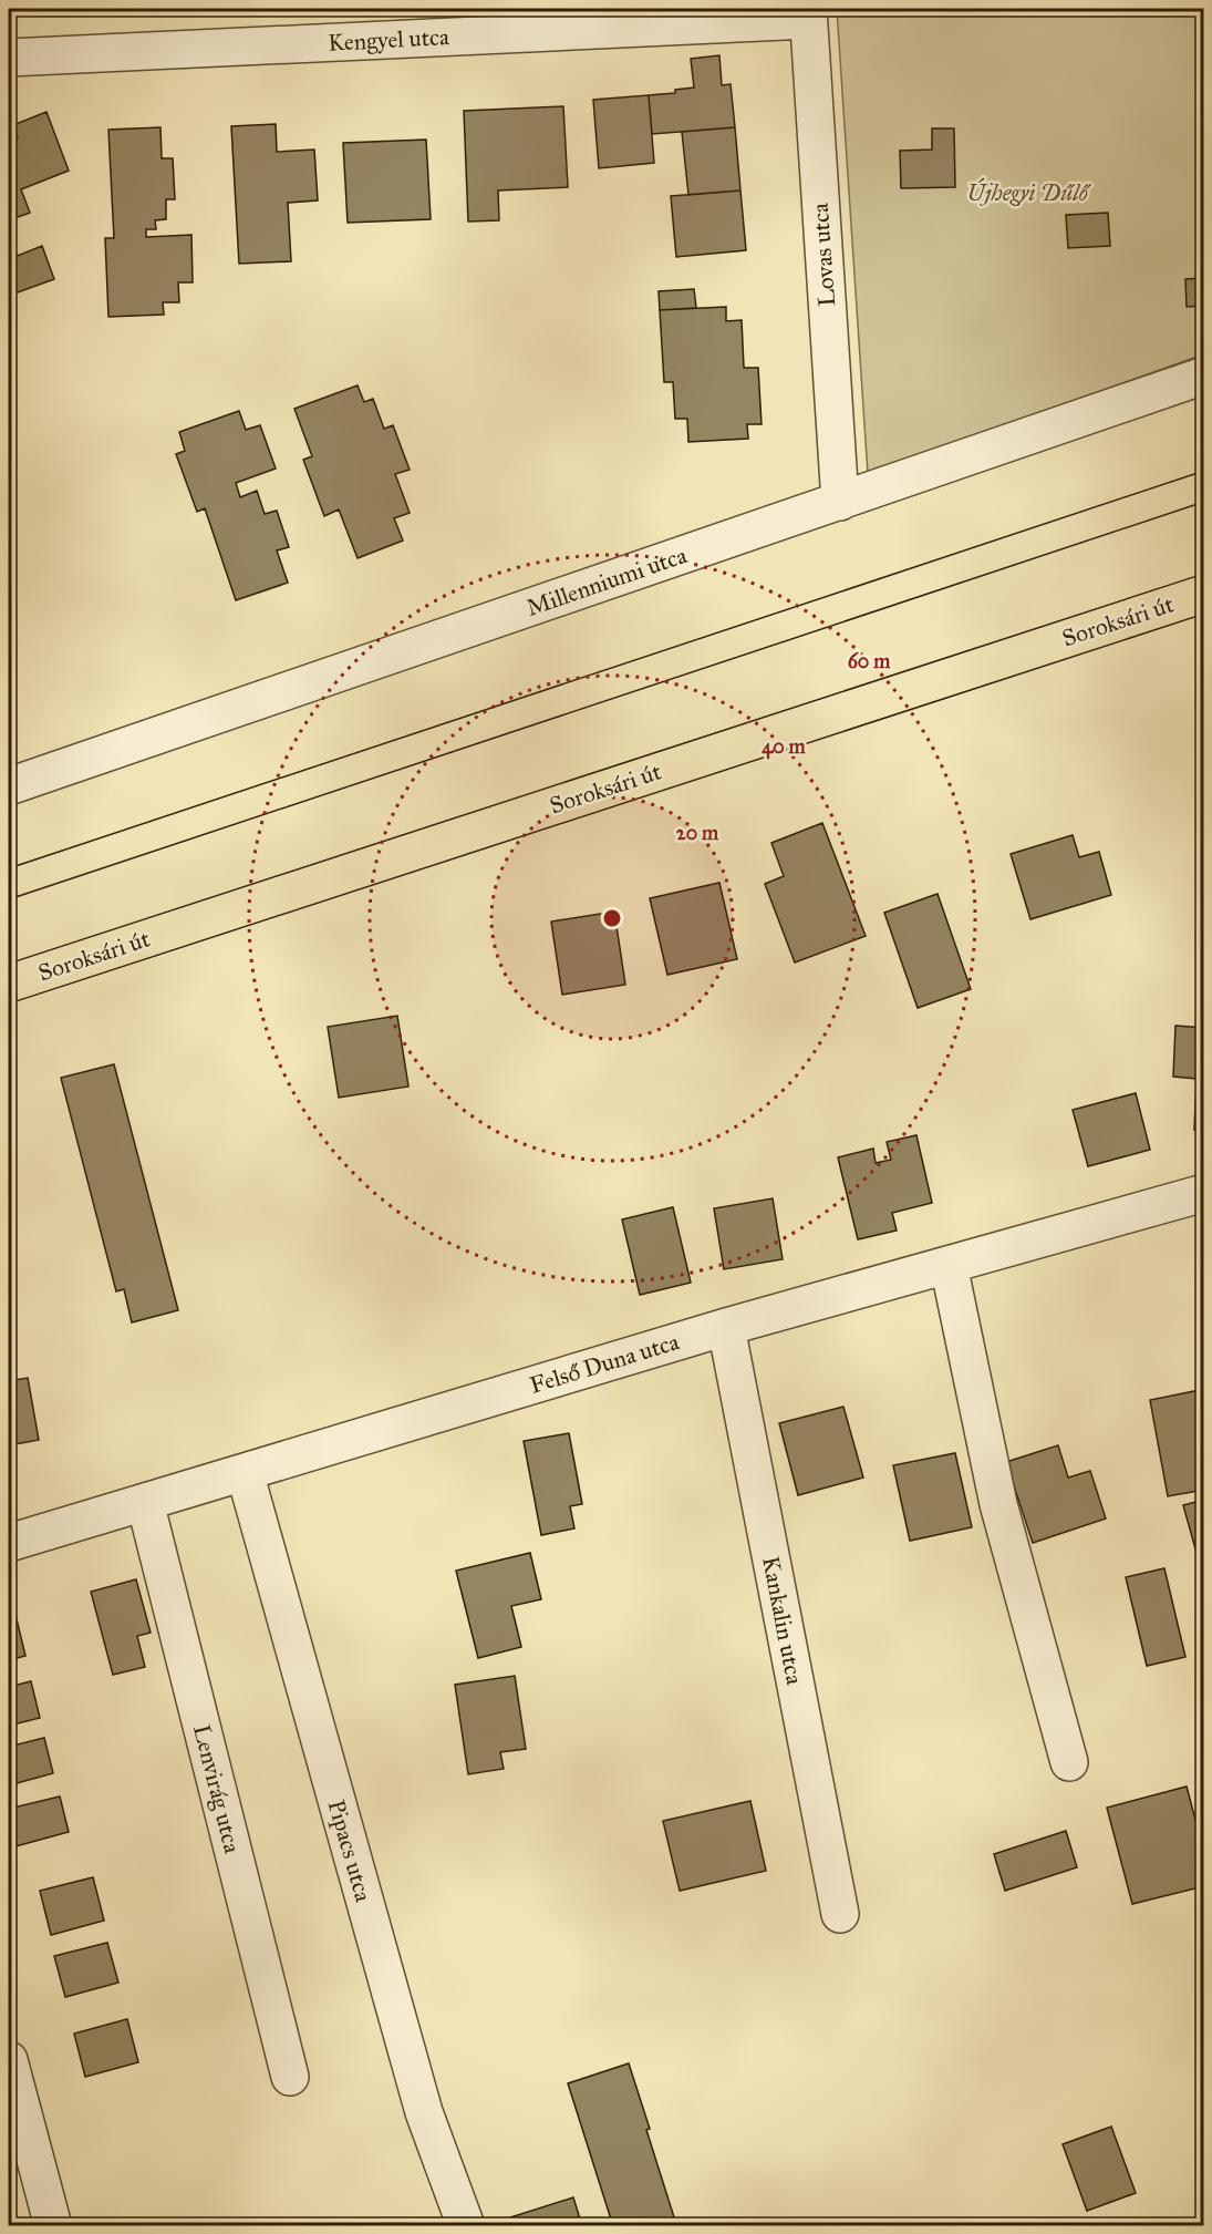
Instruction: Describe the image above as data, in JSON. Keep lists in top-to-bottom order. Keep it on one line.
{"streets":{"main road":["Soroksári út"],"street":["Kengyel utca","Lovas utca","Millenniumi utca","Felső Duna utca","Kankalin utca","Lenvirág utca","Pipacs utca"]},"crossings":[["Kengyel utca","Lovas utca"],["Lovas utca","Millenniumi utca"],["Felső Duna utca","Kankalin utca"],["Felső Duna utca","Lenvirág utca"],["Felső Duna utca","Pipacs utca"]],"parks":["Újhegyi Dűlő"],"rings":["60 m","40 m","20 m"]}
